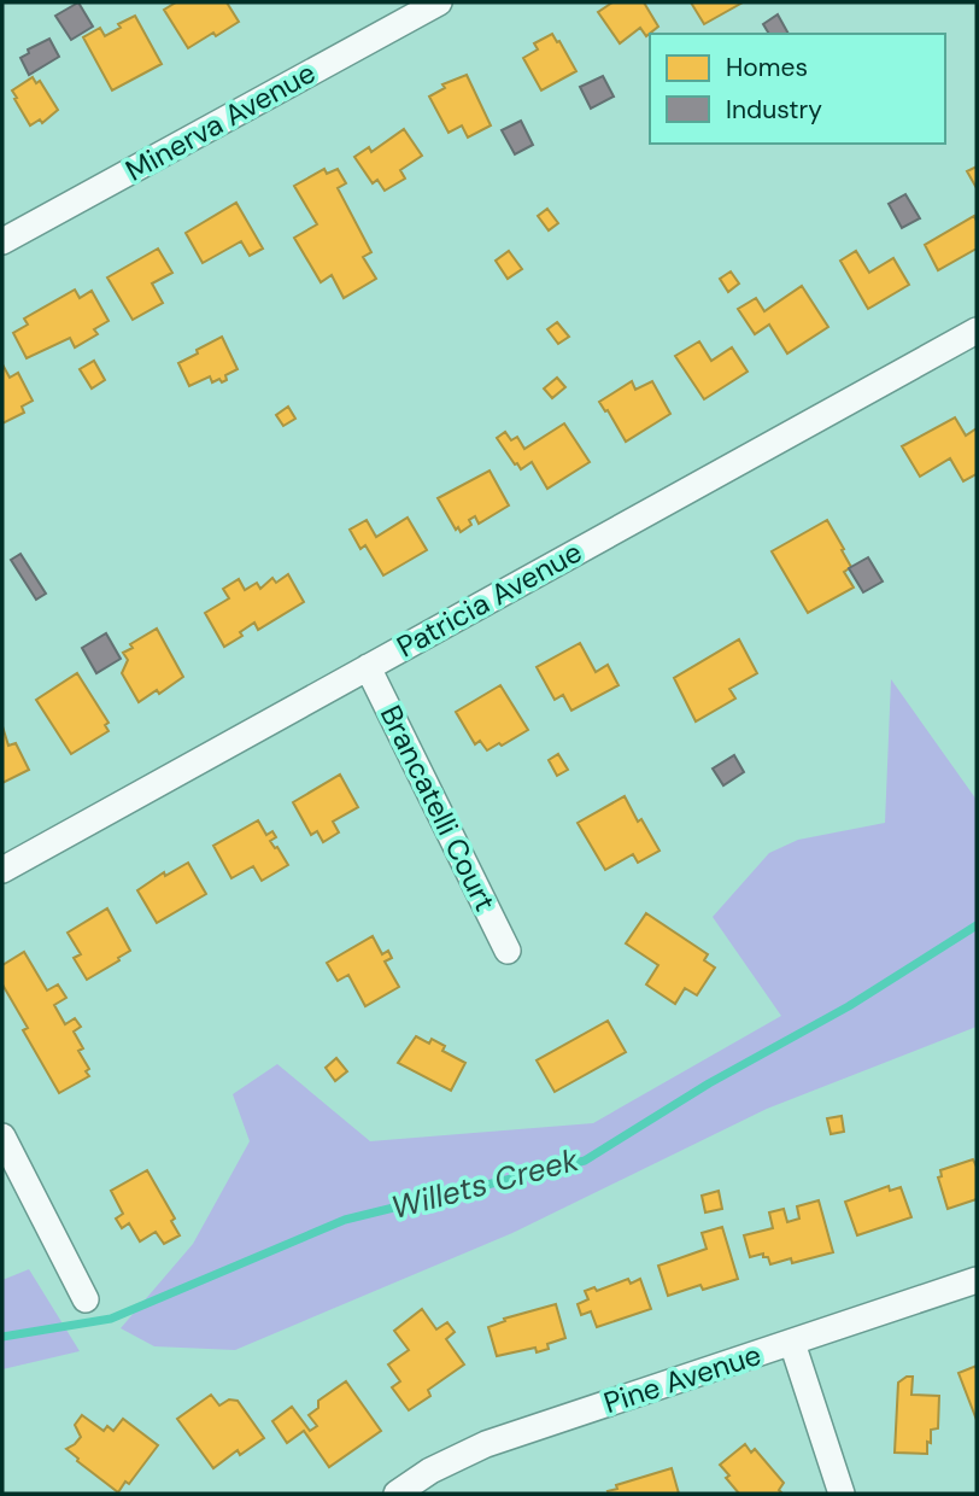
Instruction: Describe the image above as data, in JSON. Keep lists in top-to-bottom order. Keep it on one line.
{"streets":{"street":["Minerva Avenue","Patricia Avenue","Brancatelli Court","Pine Avenue"]},"crossings":[["Patricia Avenue","Brancatelli Court"]],"water":["Willets Creek"],"legend":["Homes","Industry"]}
